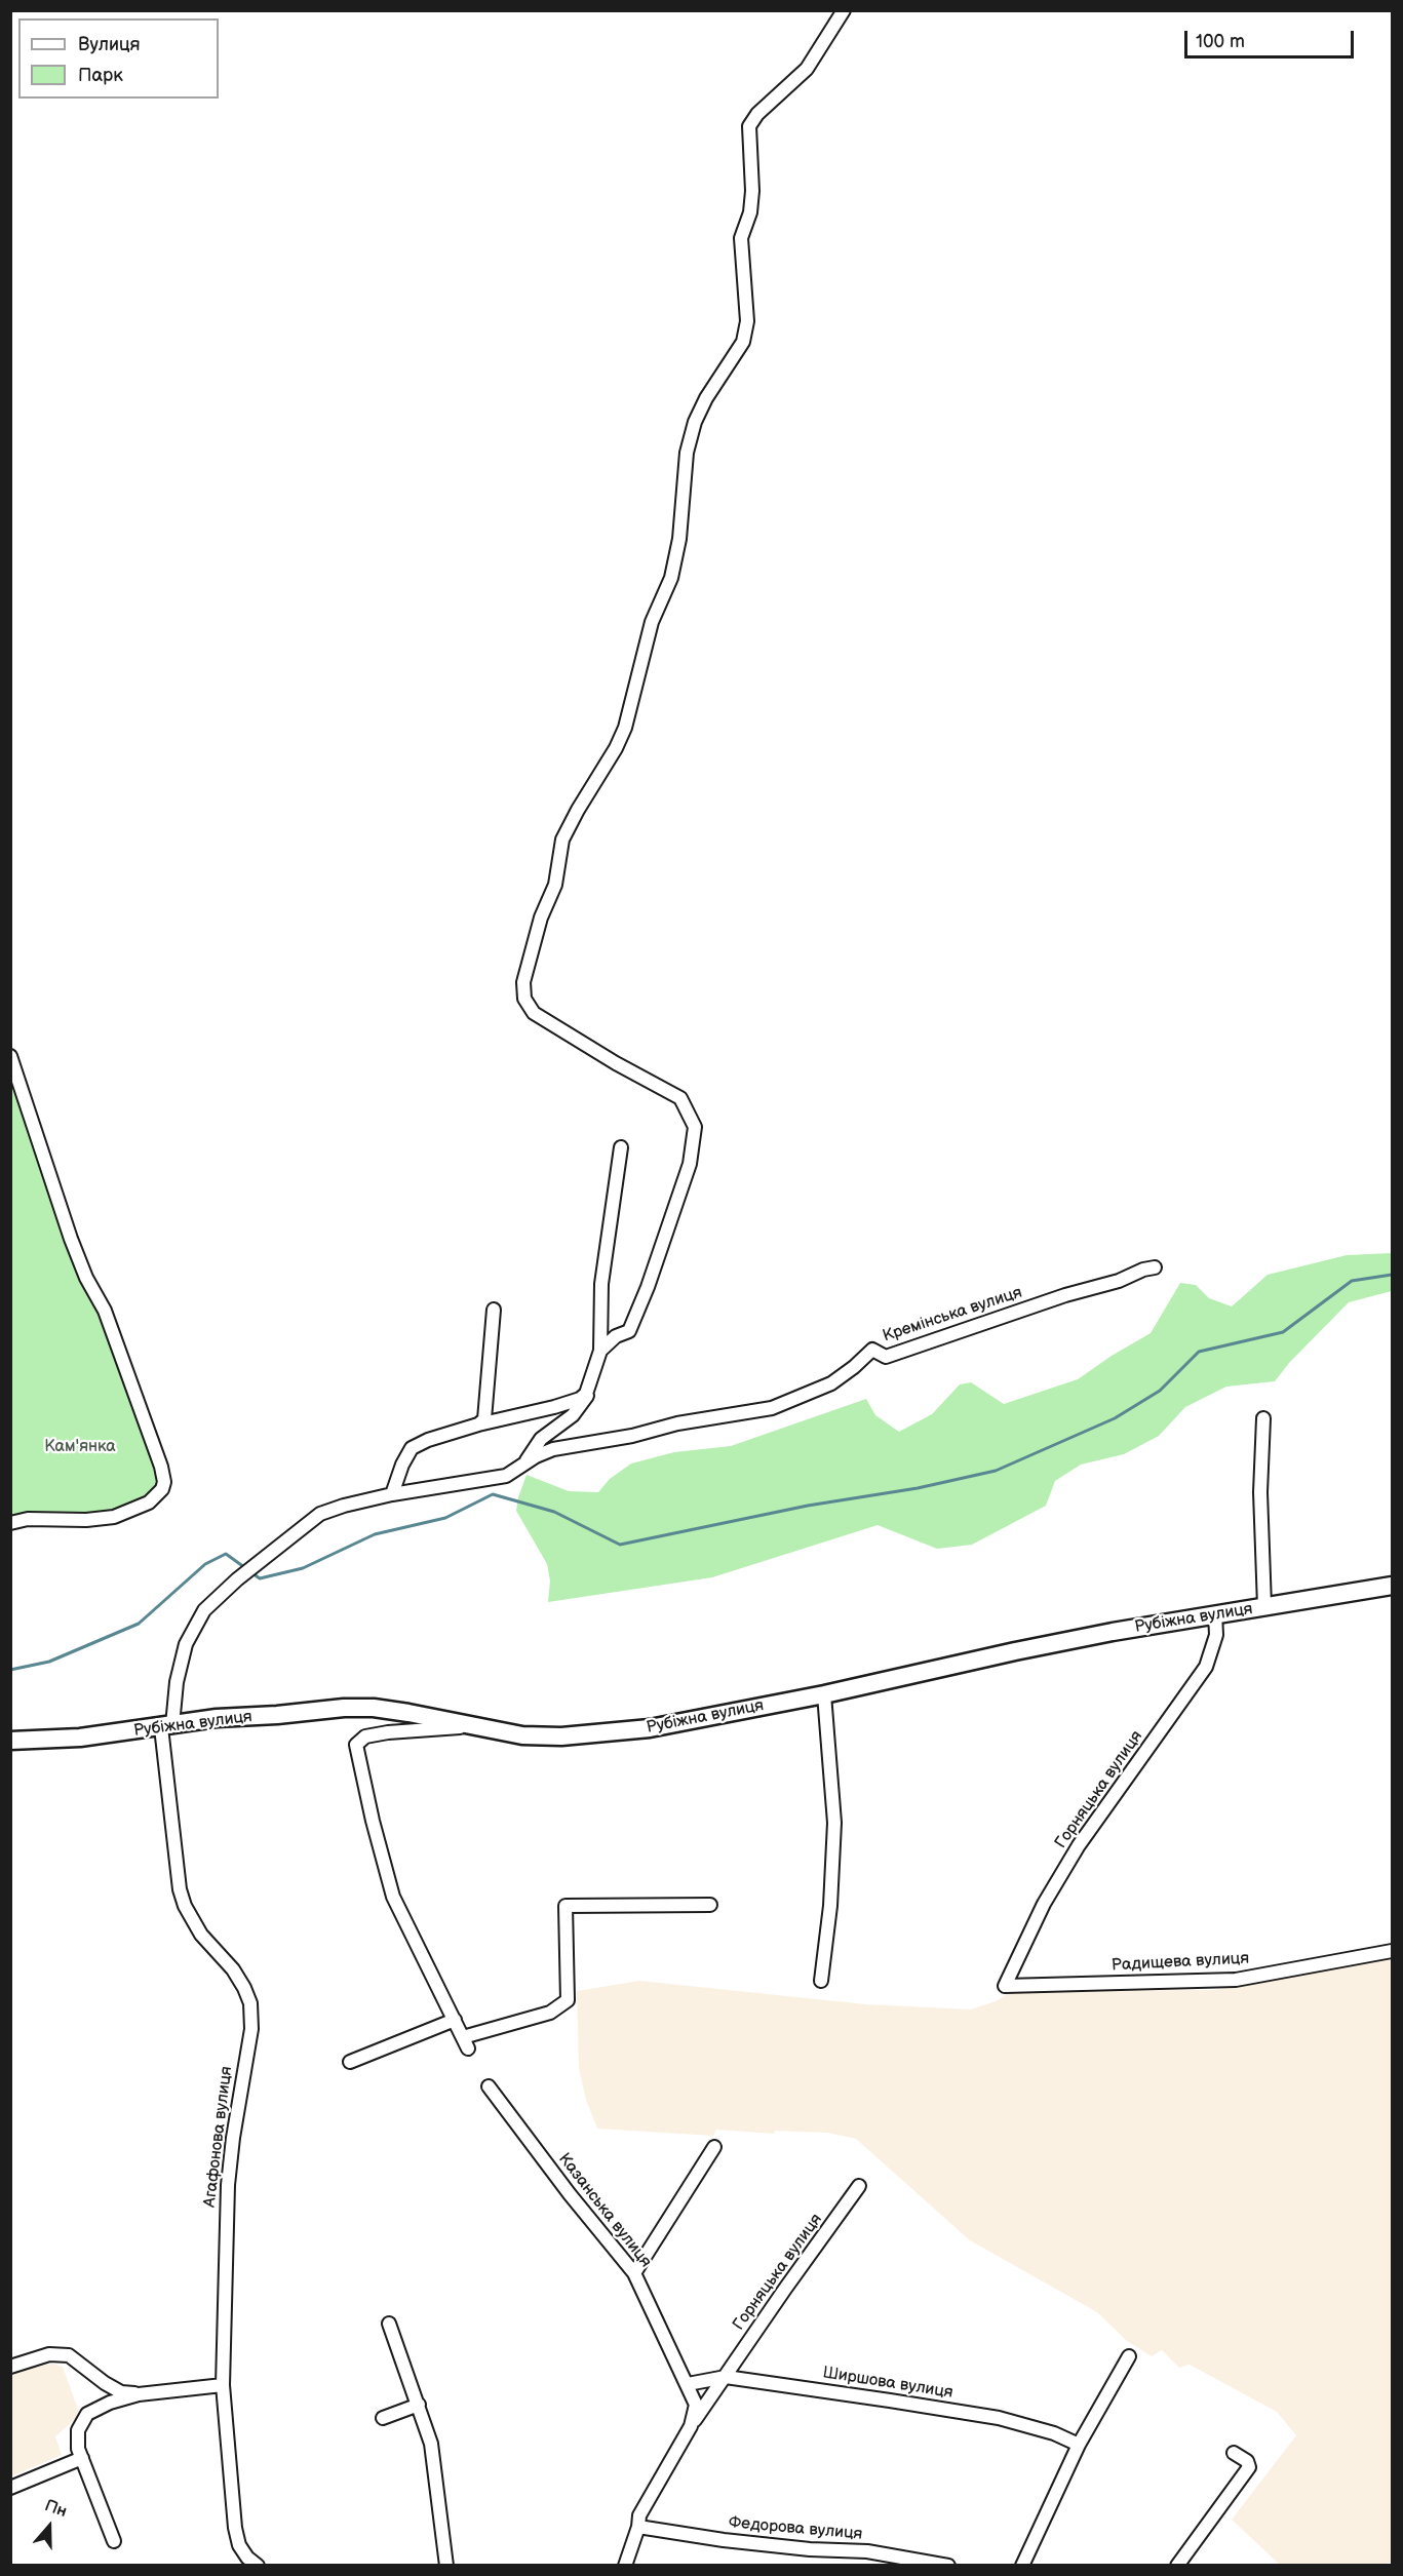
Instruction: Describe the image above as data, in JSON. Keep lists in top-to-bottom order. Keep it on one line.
{"streets":{"street":["Кремінська вулиця","Рубіжна вулиця","Горняцька вулиця","Радищева вулиця","Агафонова вулиця","Казанська вулиця","Ширшова вулиця","Федорова вулиця"]},"crossings":[["Кремінська вулиця","Рубіжна вулиця"],["Кремінська вулиця","Агафонова вулиця"],["Рубіжна вулиця","Горняцька вулиця"],["Рубіжна вулиця","Агафонова вулиця"],["Горняцька вулиця","Радищева вулиця"],["Горняцька вулиця","Казанська вулиця"],["Горняцька вулиця","Ширшова вулиця"],["Казанська вулиця","Ширшова вулиця"],["Казанська вулиця","Федорова вулиця"]],"parks":["Кам'янка"],"legend":["Вулиця","Парк"],"scale_bar":"100 m","north":"top"}
